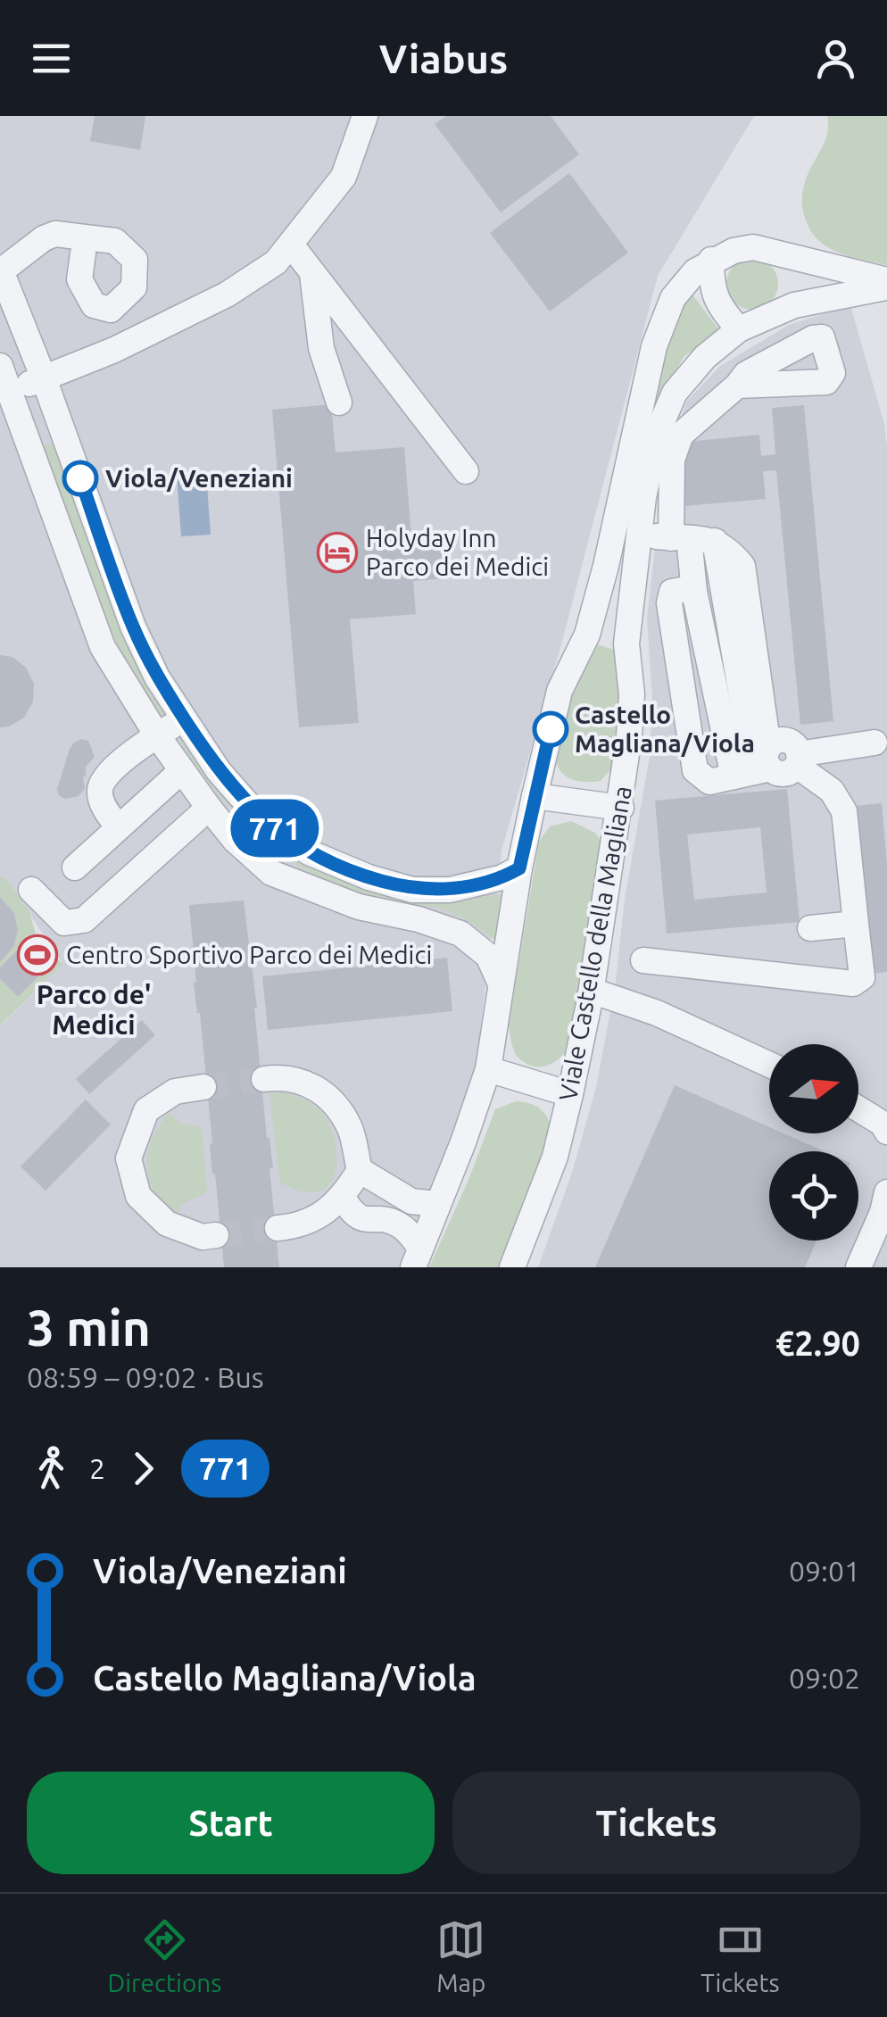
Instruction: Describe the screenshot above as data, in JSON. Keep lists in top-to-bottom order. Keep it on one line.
{"streets":{"street":["Viale Castello della Magliana"]},"districts":["Parco de' Medici"],"places":{"other":["Viola/Veneziani","Castello Magliana/Viola"],"hotel":["Holyday Inn Parco dei Medici"],"sports":["Centro Sportivo Parco dei Medici"]},"lines":["bus line 771"],"north":"right","page":{"header":"Viabus","on_map":"771","heading":["3 min","08:59 – 09:02 · Bus","€2.90"],"legs":["2","771"],"list":[{"name":"Viola/Veneziani","value":"09:01"},{"name":"Castello Magliana/Viola","value":"09:02"}],"buttons":["Start","Tickets"],"tabs":["Directions","Map","Tickets"]}}
